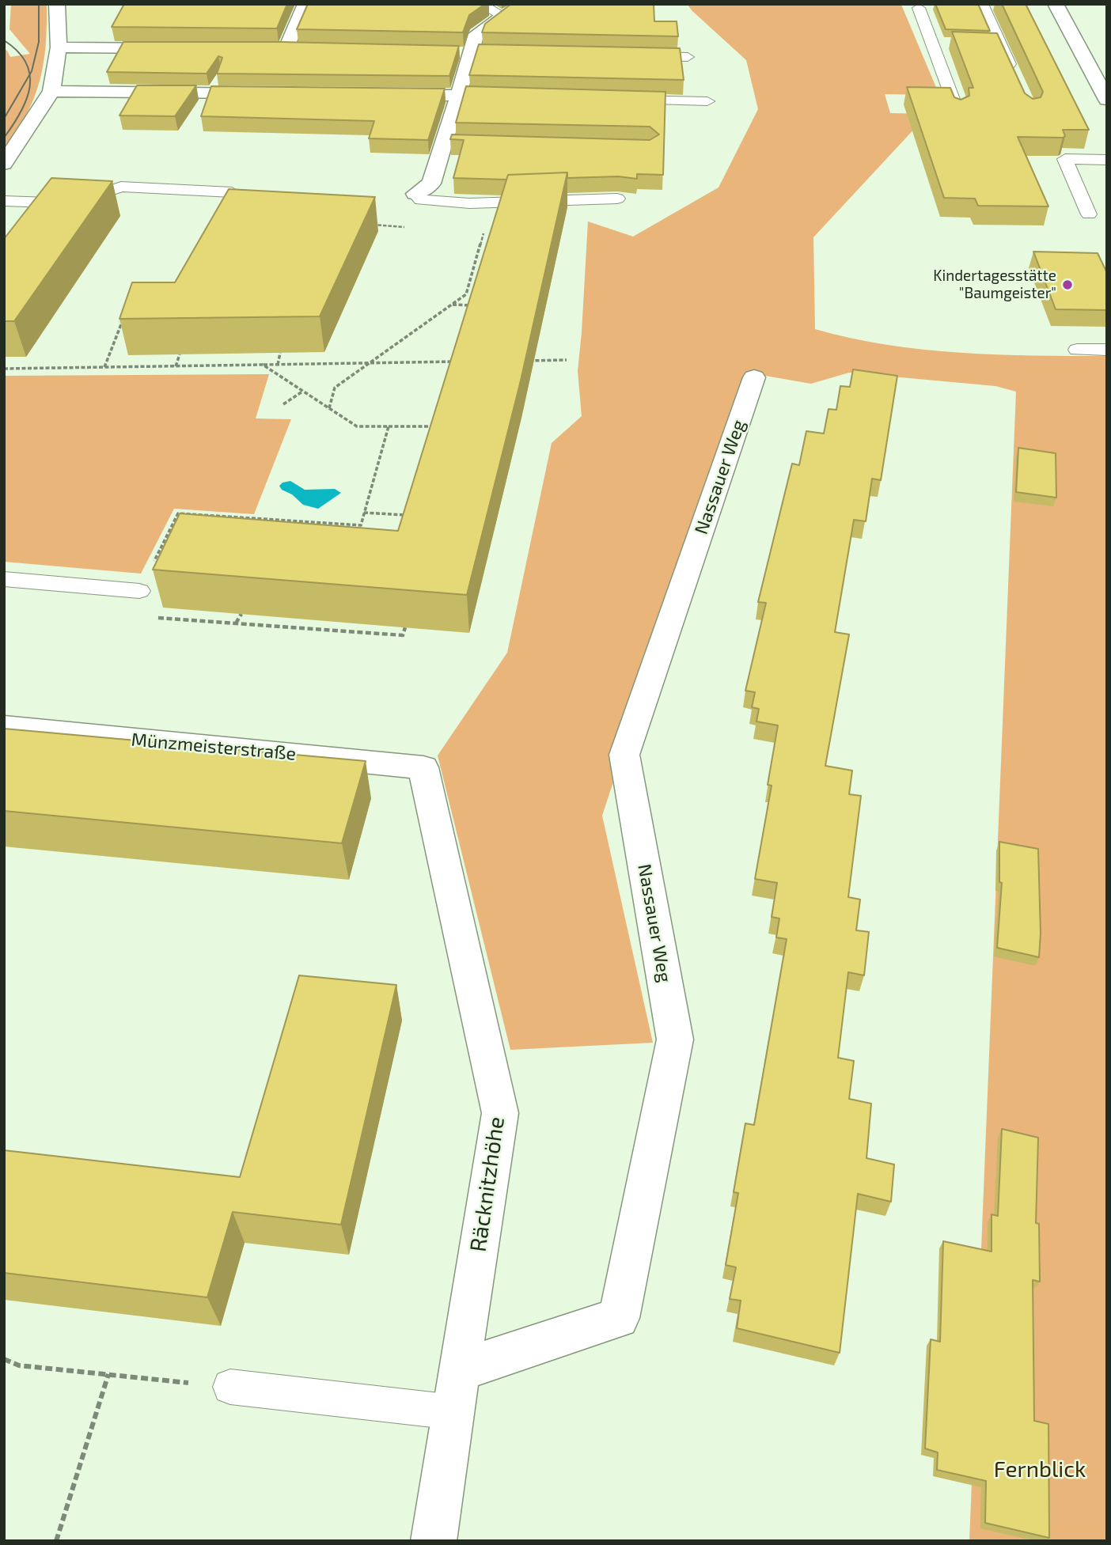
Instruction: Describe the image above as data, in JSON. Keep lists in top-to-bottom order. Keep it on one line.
{"streets":{"street":["Nassauer Weg","Münzmeisterstraße","Räcknitzhöhe"]},"crossings":[["Nassauer Weg","Räcknitzhöhe"],["Münzmeisterstraße","Räcknitzhöhe"]],"parks":["Fernblick"],"places":["Kindertagesstätte \"Baumgeister\""]}
